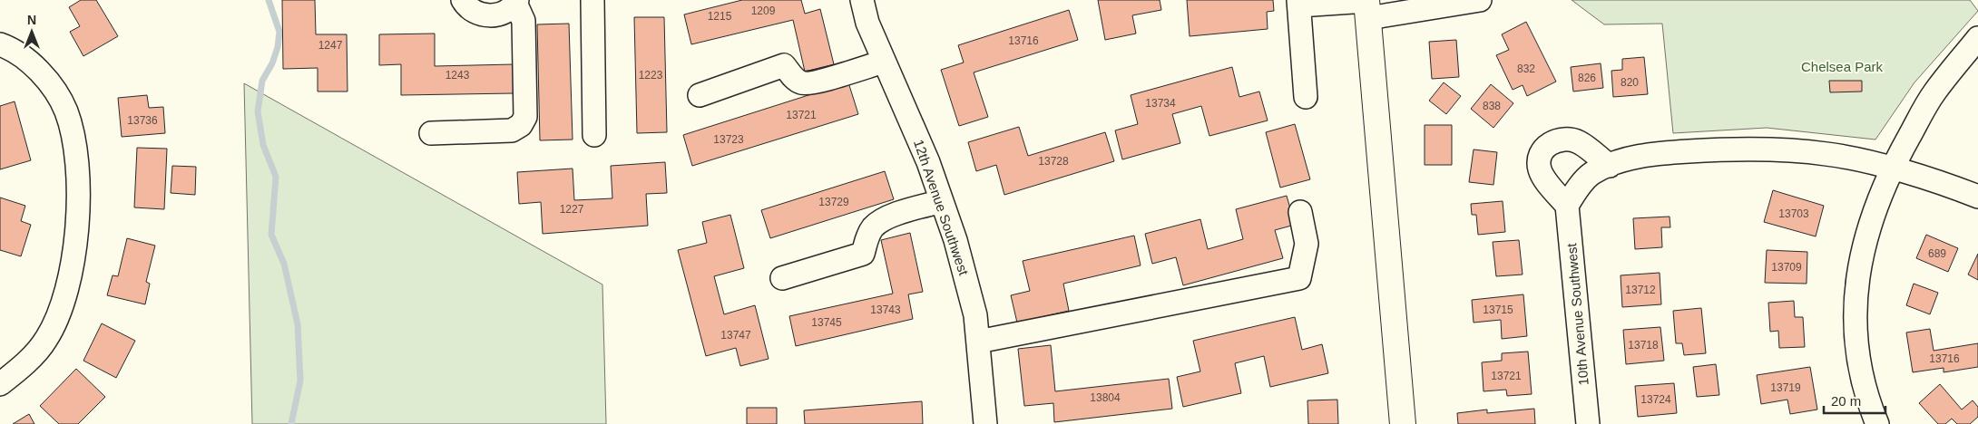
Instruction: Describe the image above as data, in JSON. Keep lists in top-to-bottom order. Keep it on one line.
{"streets":{"street":["12th Avenue Southwest","10th Avenue Southwest"]},"parks":["Chelsea Park"],"house_numbers":["1209","1215","13716","1247","832","1243","1223","826","820","13734","838","13721","13736","13723","13728","13729","1227","13703","689","13709","13712","13743","13715","13745","13747","13718","13716","13721","13719","13804","13724"],"scale_bar":"20 m","north":"top"}
